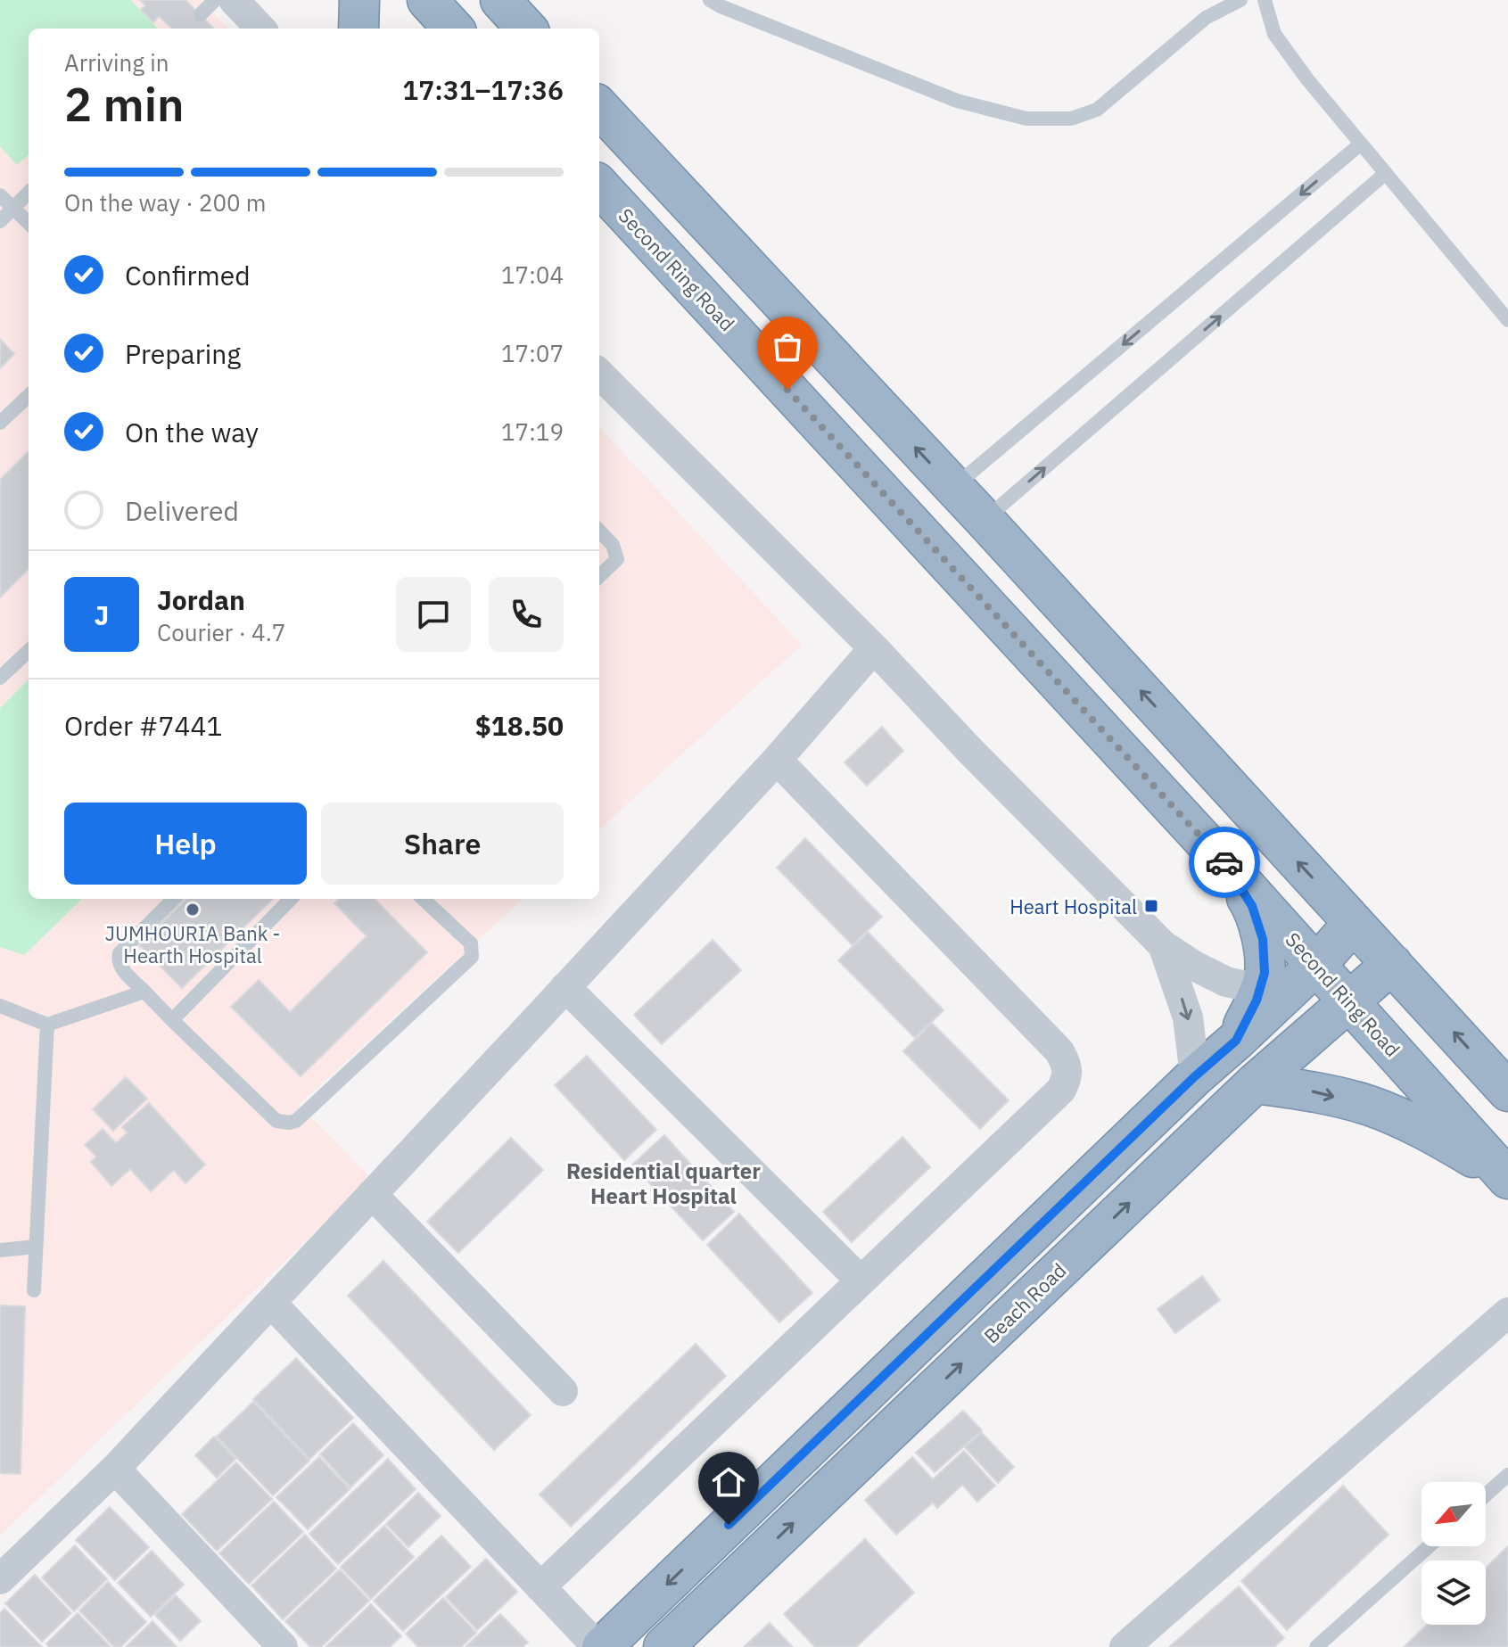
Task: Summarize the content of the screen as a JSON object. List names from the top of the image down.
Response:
{
  "streets": {
    "highway": ["Second Ring Road", "Beach Road"]
  },
  "crossings": [
    ["Second Ring Road", "Beach Road"]
  ],
  "districts": ["Residential quarter Heart Hospital"],
  "places": {
    "transit": ["Heart Hospital"],
    "other": ["JUMHOURIA Bank - Hearth Hospital"]
  },
  "north": "bottom left",
  "page": {
    "heading": ["2 min", "Arriving in", "17:31–17:36"],
    "panel": [
      "Jordan",
      "Courier · 4.7",
      "Order #7441",
      "$18.50"
    ],
    "bar": "On the way · 200 m",
    "list": [
      ["Confirmed", "17:04"],
      ["Preparing", "17:07"],
      ["On the way", "17:19"],
      "Delivered"
    ],
    "round": "J",
    "buttons": ["Help", "Share"]
  }
}
